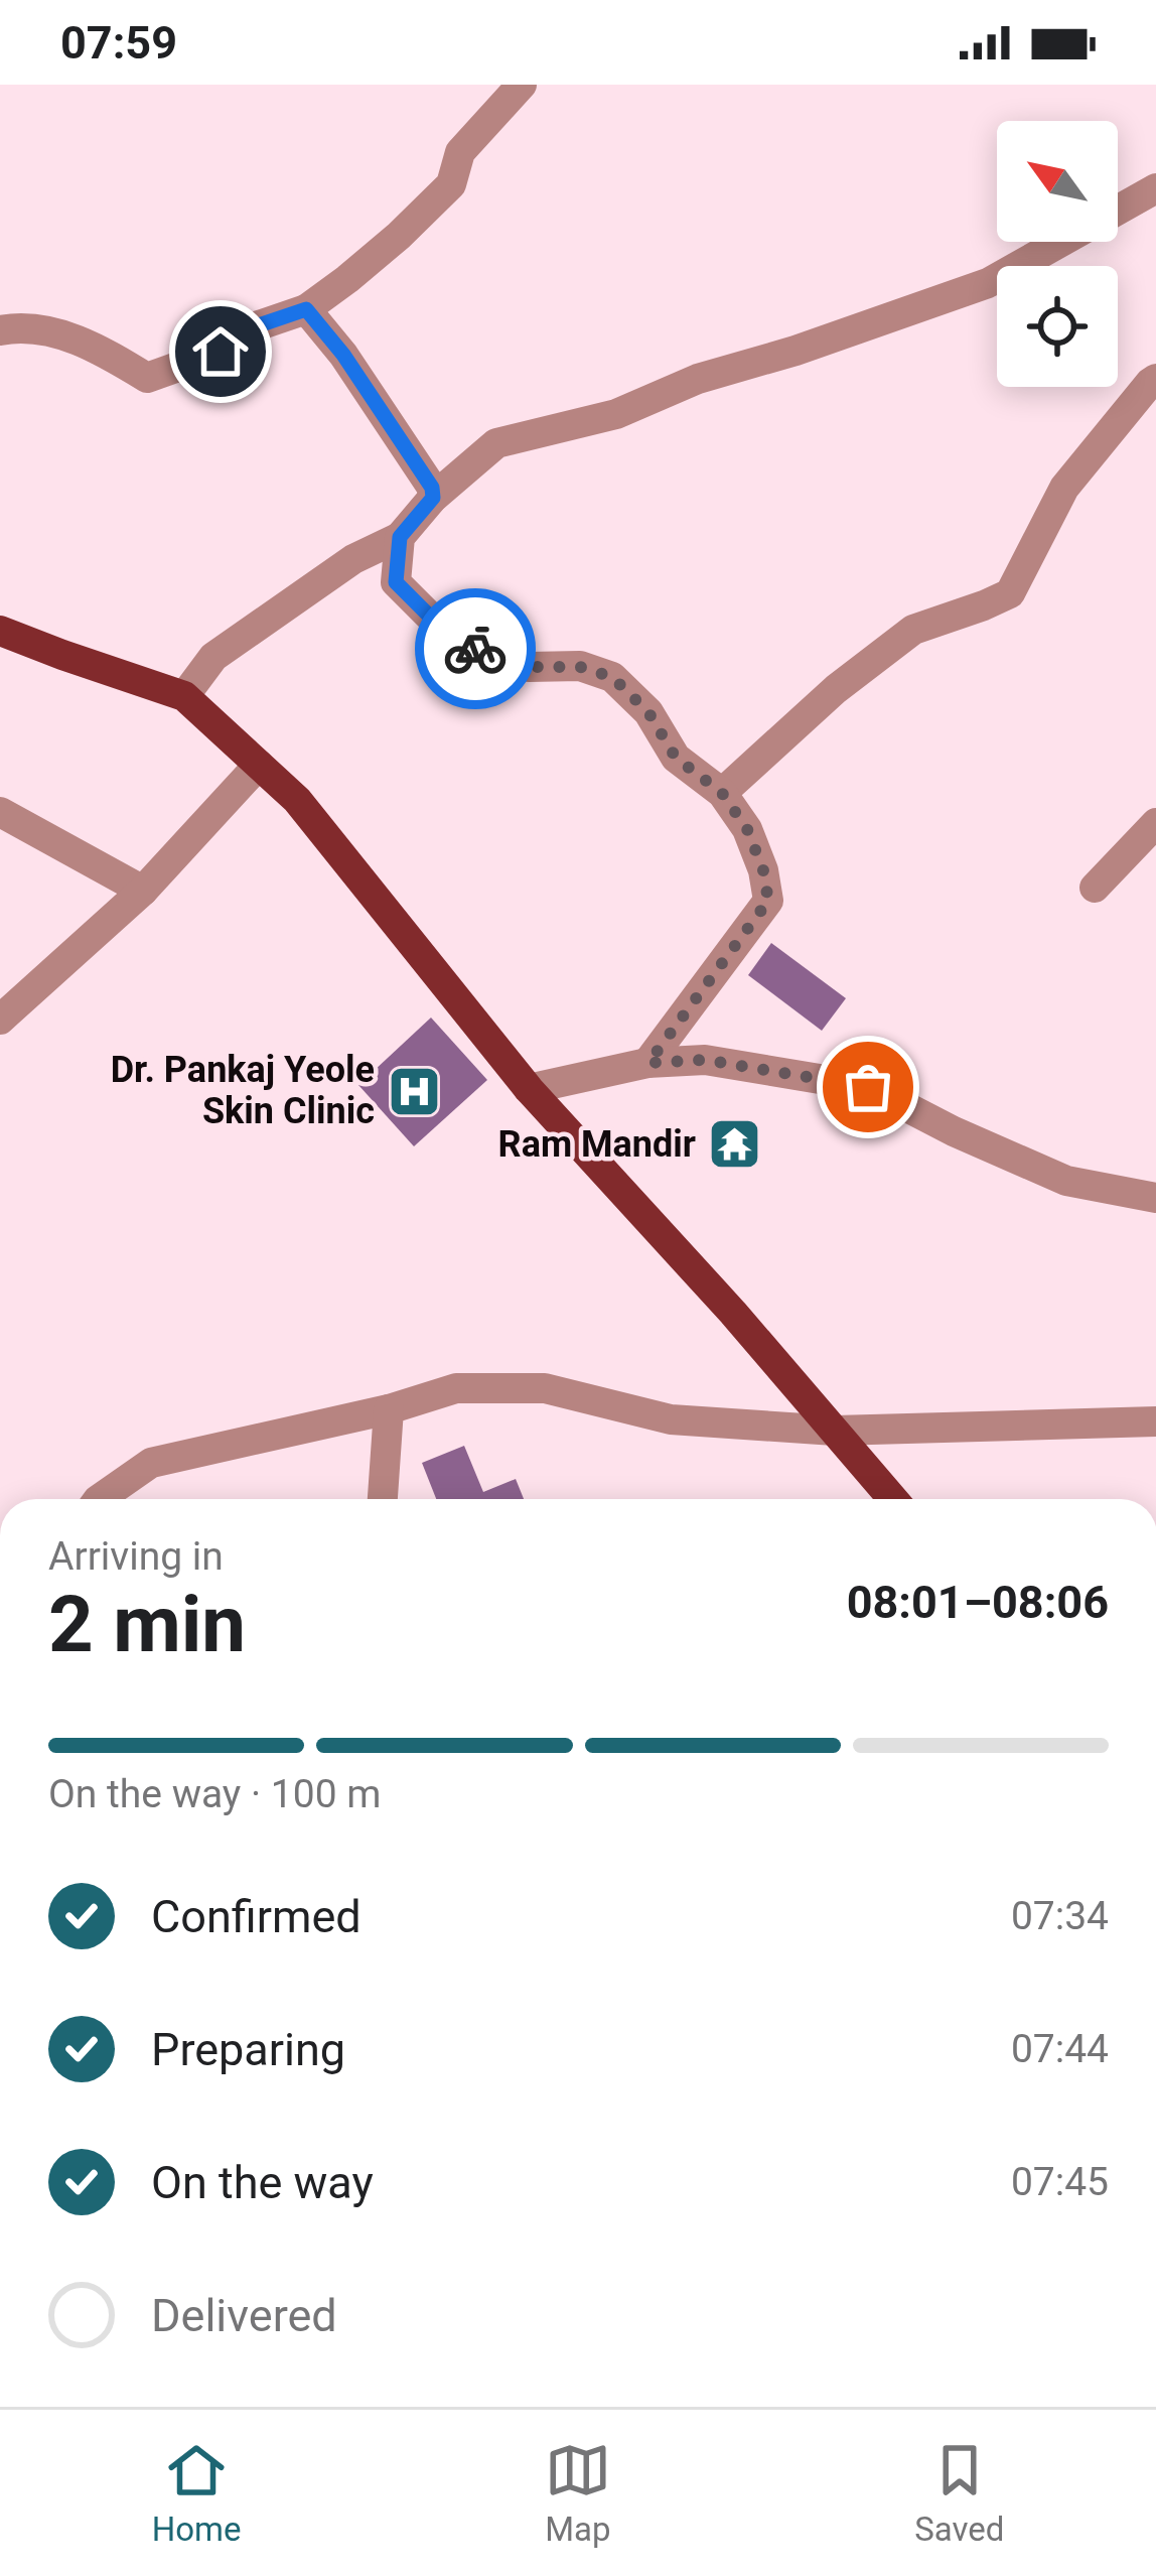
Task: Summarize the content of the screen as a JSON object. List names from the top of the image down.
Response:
{
  "places": {
    "hospital": ["Dr. Pankaj Yeole Skin Clinic"],
    "temple": ["Ram Mandir"]
  },
  "north": "top left",
  "page": {
    "status": "07:59",
    "heading": ["2 min", "Arriving in", "08:01–08:06"],
    "bar": "On the way · 100 m",
    "list": [
      ["Confirmed", "07:34"],
      ["Preparing", "07:44"],
      ["On the way", "07:45"],
      "Delivered"
    ],
    "tabs": ["Home", "Map", "Saved"]
  }
}
